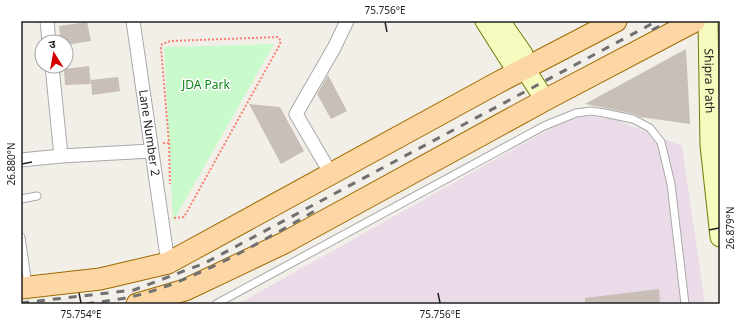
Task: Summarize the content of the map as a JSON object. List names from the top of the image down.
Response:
{
  "streets": {
    "street": ["Shipra Path", "Lane Number 2"]
  },
  "parks": ["JDA Park"],
  "north": "top",
  "coordinates": [
    "75.756°E",
    "26.880°N",
    "26.879°N",
    "75.754°E"
  ]
}
